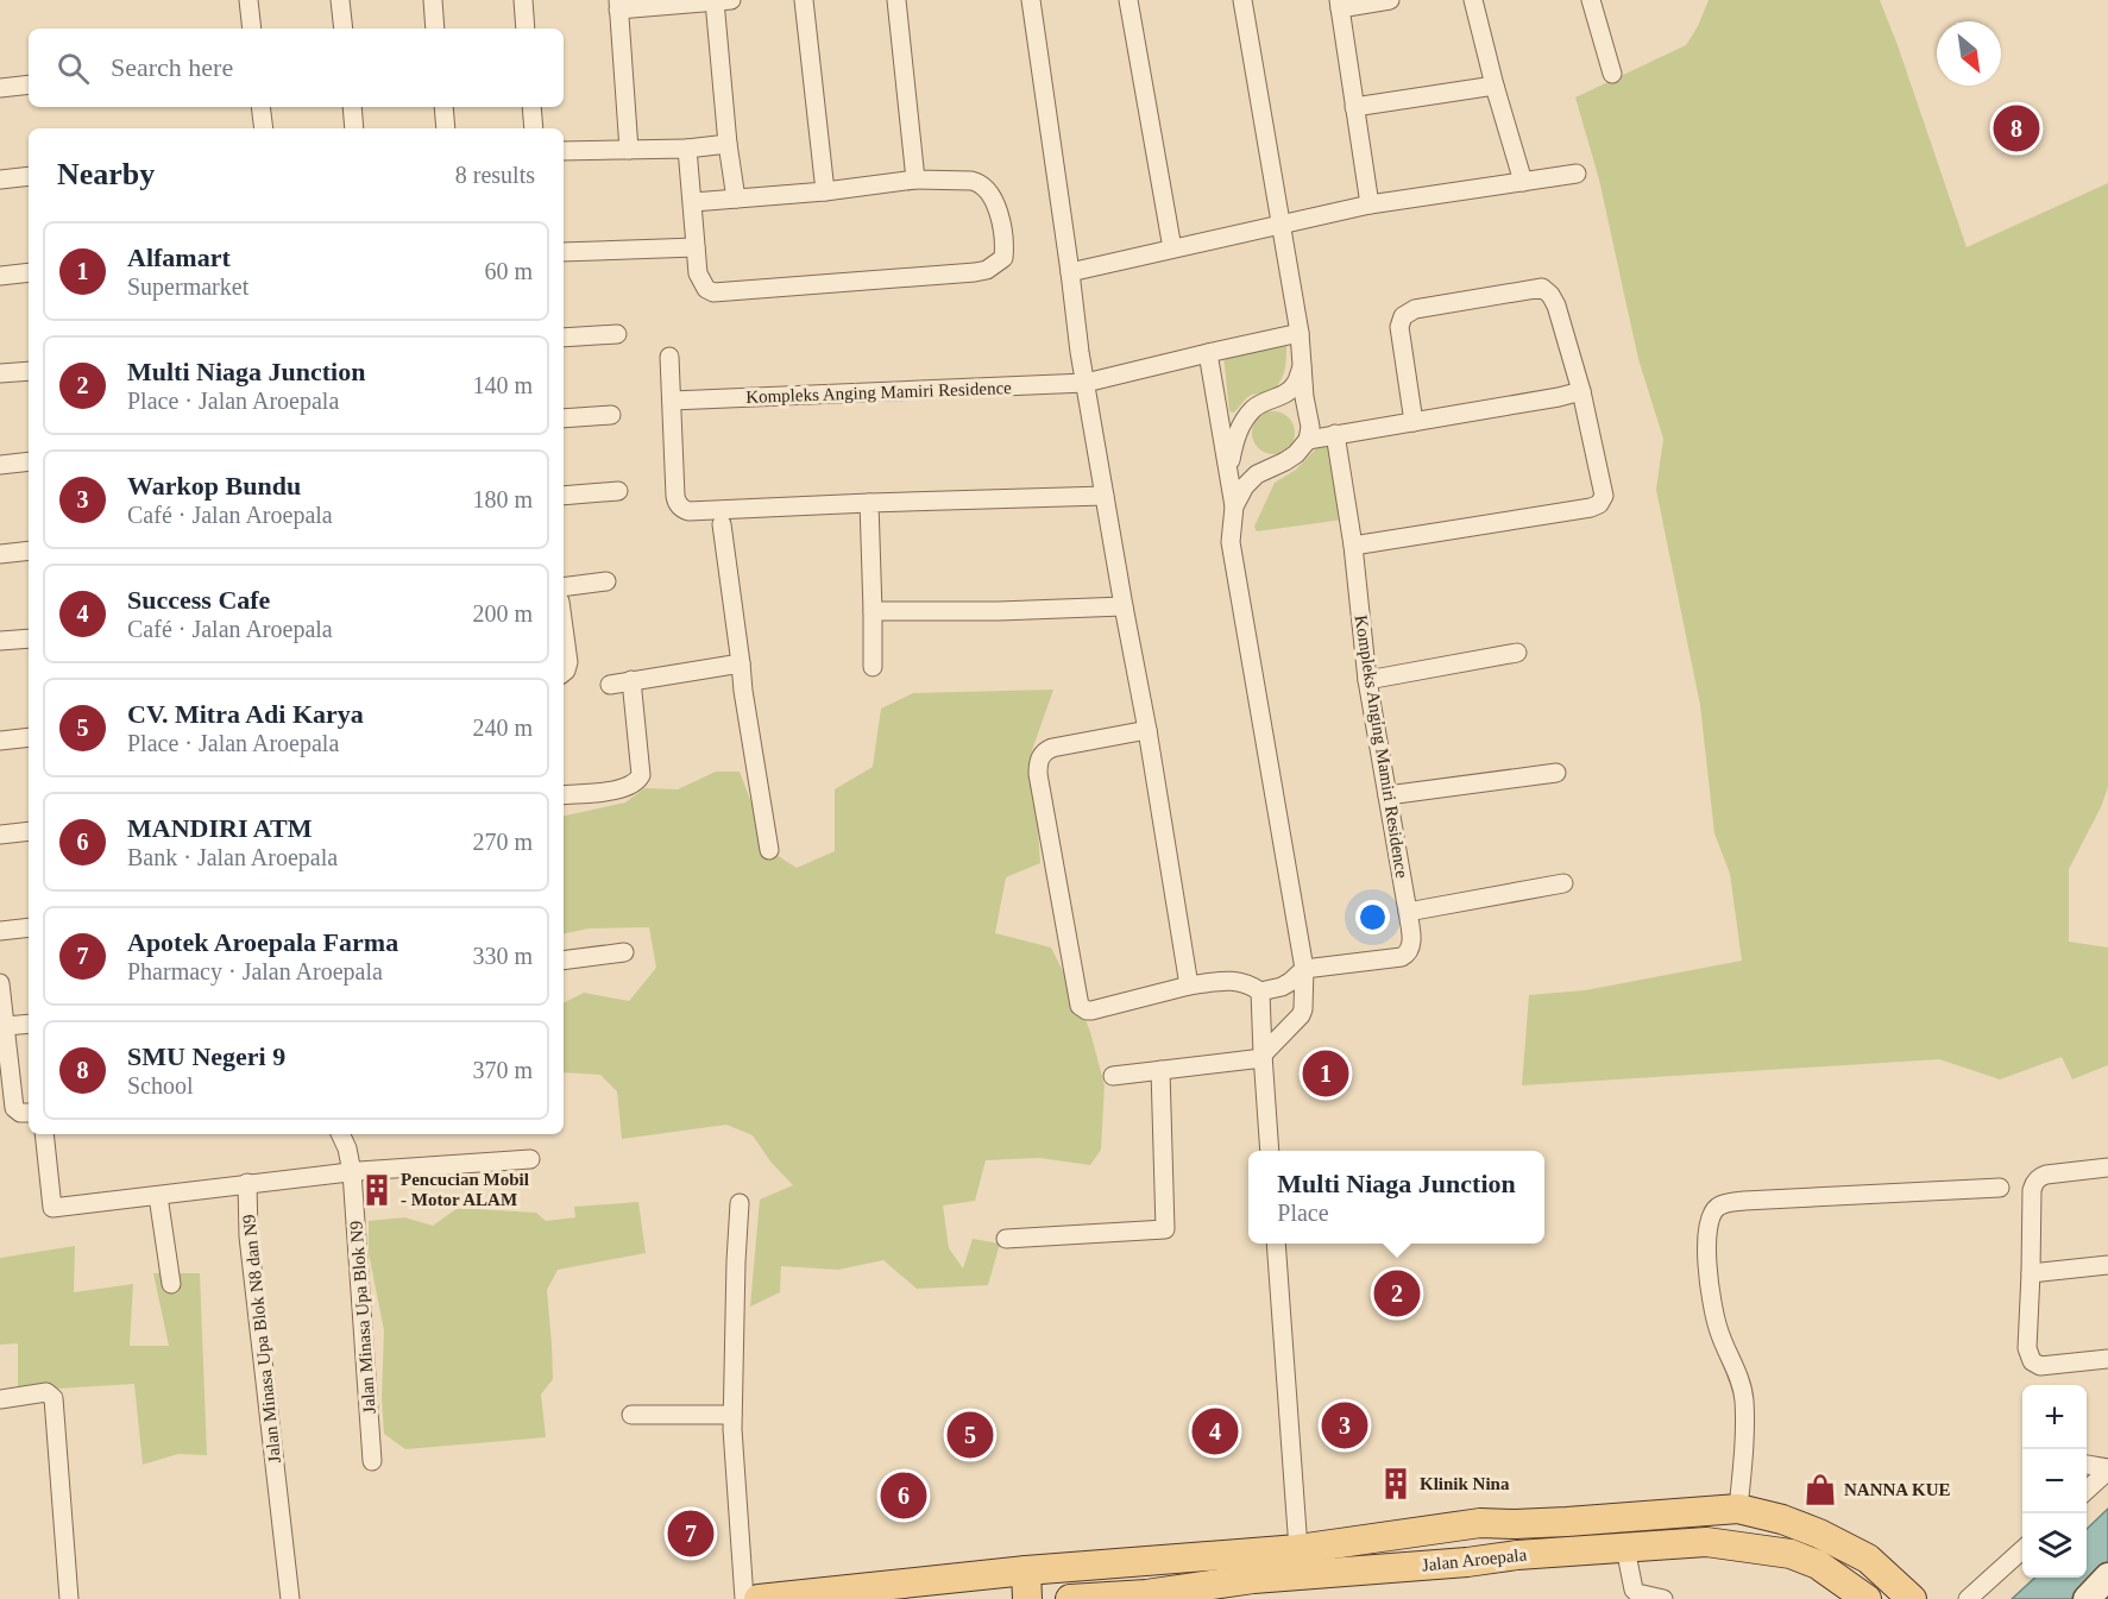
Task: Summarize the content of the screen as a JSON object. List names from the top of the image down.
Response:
{
  "streets": {
    "main road": ["Jalan Aroepala"],
    "street": ["Kompleks Anging Mamiri Residence", "Jalan Minasa Upa Blok N9", "Jalan Minasa Upa Blok N8 dan N9"]
  },
  "places": {
    "building": ["Pencucian Mobil - Motor ALAM", "Klinik Nina"],
    "shop": ["NANNA KUE"]
  },
  "north": "bottom right",
  "page": {
    "search": "Search here",
    "pins": [
      "8",
      "1",
      "2",
      "3",
      "4",
      "5",
      "6",
      "7"
    ],
    "heading": ["Nearby", "8 results"],
    "list": [
      {
        "mark": "1",
        "name": "Alfamart",
        "note": "Supermarket",
        "value": "60 m"
      },
      {
        "mark": "2",
        "name": "Multi Niaga Junction",
        "note": "Place · Jalan Aroepala",
        "value": "140 m"
      },
      {
        "mark": "3",
        "name": "Warkop Bundu",
        "note": "Café · Jalan Aroepala",
        "value": "180 m"
      },
      {
        "mark": "4",
        "name": "Success Cafe",
        "note": "Café · Jalan Aroepala",
        "value": "200 m"
      },
      {
        "mark": "5",
        "name": "CV. Mitra Adi Karya",
        "note": "Place · Jalan Aroepala",
        "value": "240 m"
      },
      {
        "mark": "6",
        "name": "MANDIRI ATM",
        "note": "Bank · Jalan Aroepala",
        "value": "270 m"
      },
      {
        "mark": "7",
        "name": "Apotek Aroepala Farma",
        "note": "Pharmacy · Jalan Aroepala",
        "value": "330 m"
      },
      {
        "mark": "8",
        "name": "SMU Negeri 9",
        "note": "School",
        "value": "370 m"
      }
    ],
    "popup": ["Multi Niaga Junction", "Place"],
    "map_buttons": ["+", "−"]
  }
}
